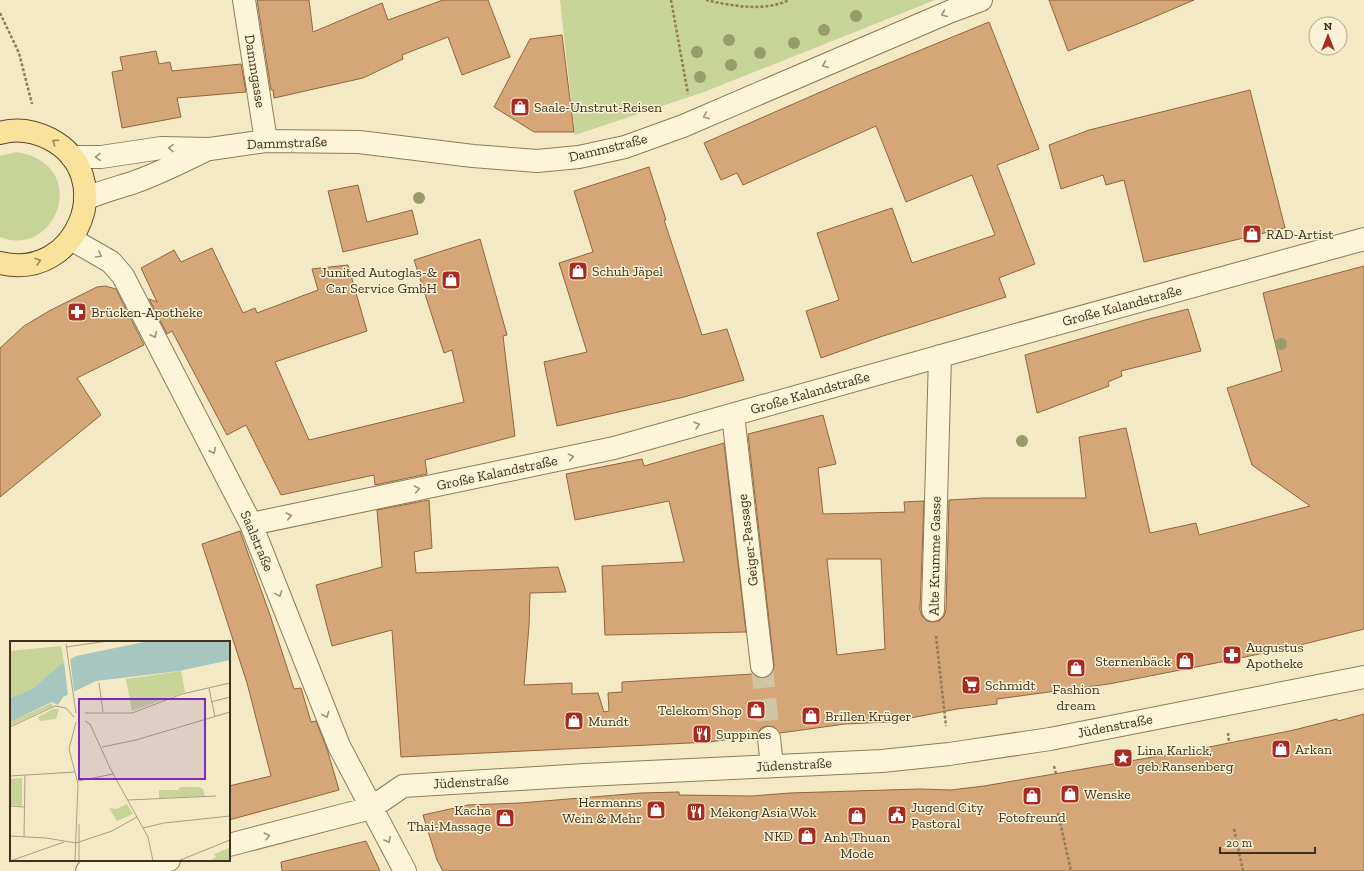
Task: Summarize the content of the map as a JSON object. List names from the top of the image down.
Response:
{
  "streets": {
    "street": [
      "Dammgasse",
      "Dammstraße",
      "Große Kalandstraße",
      "Geiger-Passage",
      "Saalstraße",
      "Alte Krumme Gasse",
      "Jüdenstraße"
    ]
  },
  "crossings": [
    ["Dammgasse", "Dammstraße"],
    ["Große Kalandstraße", "Geiger-Passage"],
    ["Große Kalandstraße", "Saalstraße"],
    ["Große Kalandstraße", "Alte Krumme Gasse"],
    ["Saalstraße", "Jüdenstraße"],
    ["Alte Krumme Gasse", "Jüdenstraße"]
  ],
  "one_way": ["Dammstraße", "Große Kalandstraße", "Saalstraße"],
  "places": {
    "shop": [
      "Saale-Unstrut-Reisen",
      "RAD-Artist",
      "Schuh Jäpel",
      "Junited Autoglas-& Car Service GmbH",
      "Sternenbäck",
      "Fashion dream",
      "Telekom Shop",
      "Brillen Krüger",
      "Mundt",
      "Arkan",
      "Wenske",
      "Fotofreund",
      "Hermanns Wein & Mehr",
      "Anh Thuan Mode",
      "Kacha Thai-Massage",
      "NKD"
    ],
    "pharmacy": ["Brücken-Apotheke", "Augustus Apotheke"],
    "supermarket": ["Schmidt"],
    "restaurant": ["Suppines", "Mekong Asia Wok"],
    "place": ["Lina Karlick, geb.Ransenberg"],
    "public building": ["Jugend City Pastoral"]
  },
  "scale_bar": "20 m",
  "north": "top"
}
